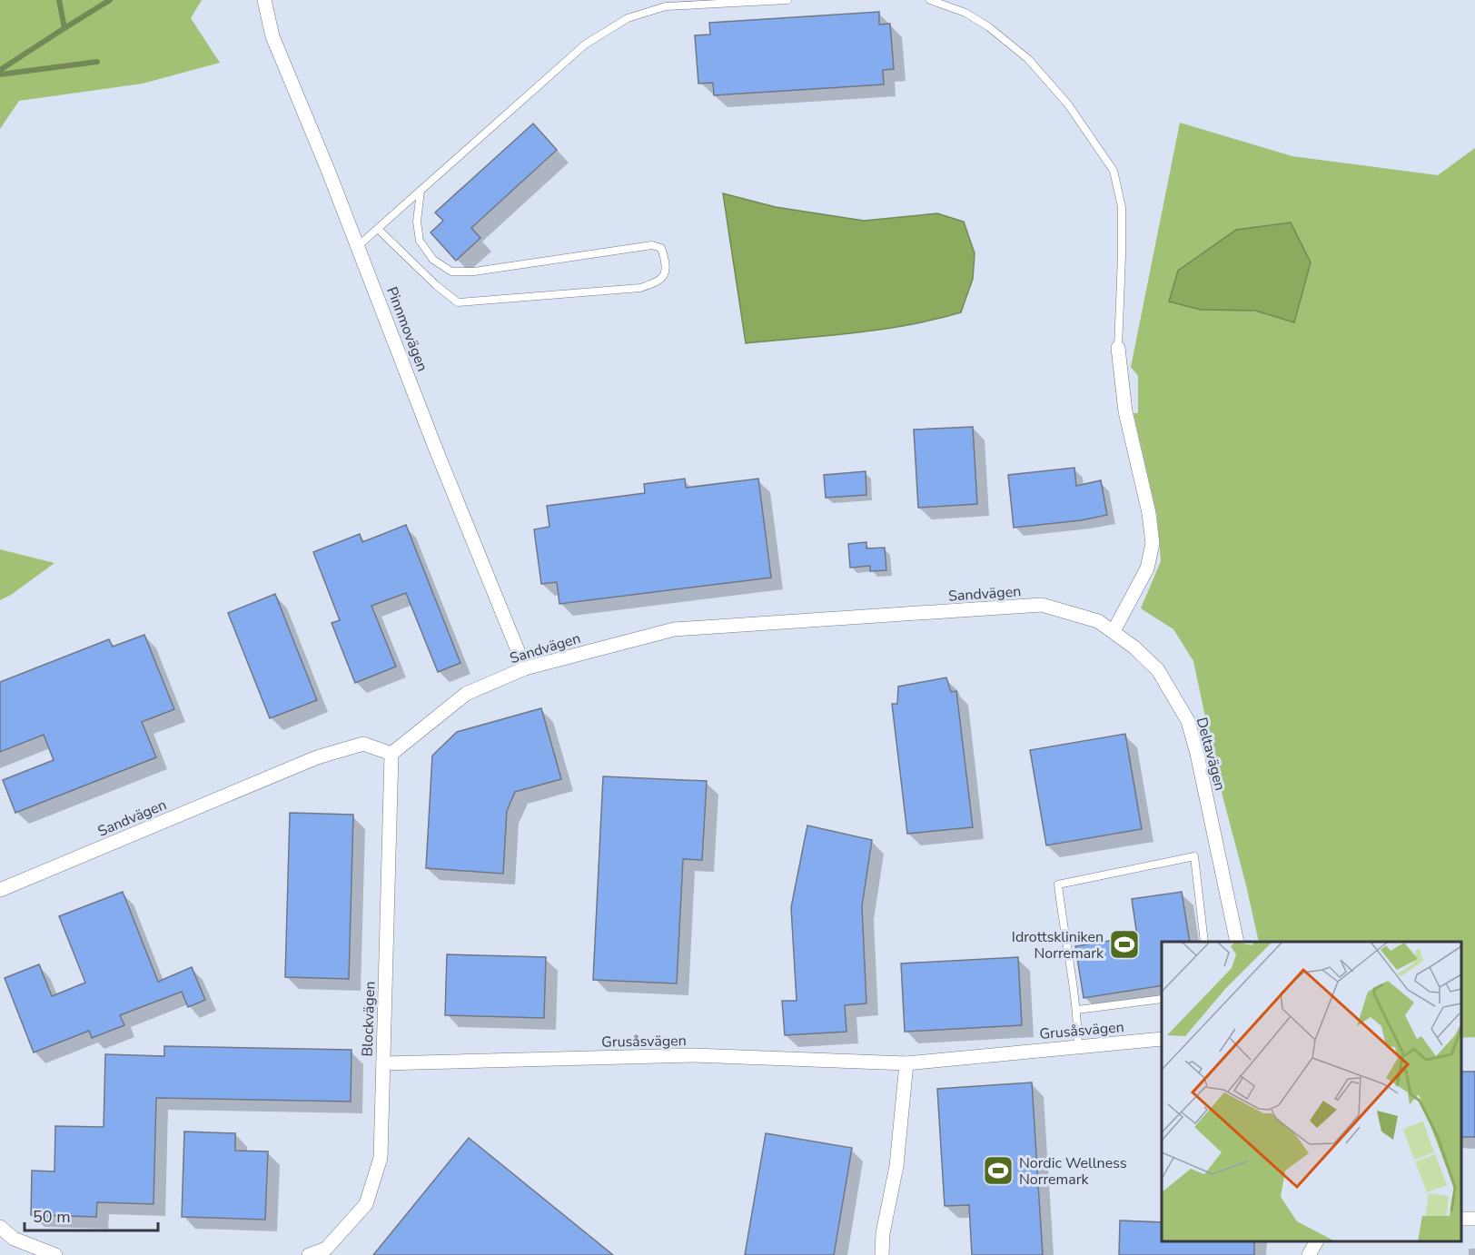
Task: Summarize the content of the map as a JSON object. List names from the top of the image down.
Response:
{
  "streets": {
    "street": [
      "Pinnmovägen",
      "Sandvägen",
      "Deltavägen",
      "Blockvägen",
      "Grusåsvägen"
    ]
  },
  "crossings": [
    ["Pinnmovägen", "Sandvägen"],
    ["Sandvägen", "Deltavägen"],
    ["Sandvägen", "Blockvägen"],
    ["Blockvägen", "Grusåsvägen"]
  ],
  "places": {
    "sports": ["Idrottskliniken Norremark", "Nordic Wellness Norremark"]
  },
  "scale_bar": "50 m"
}
